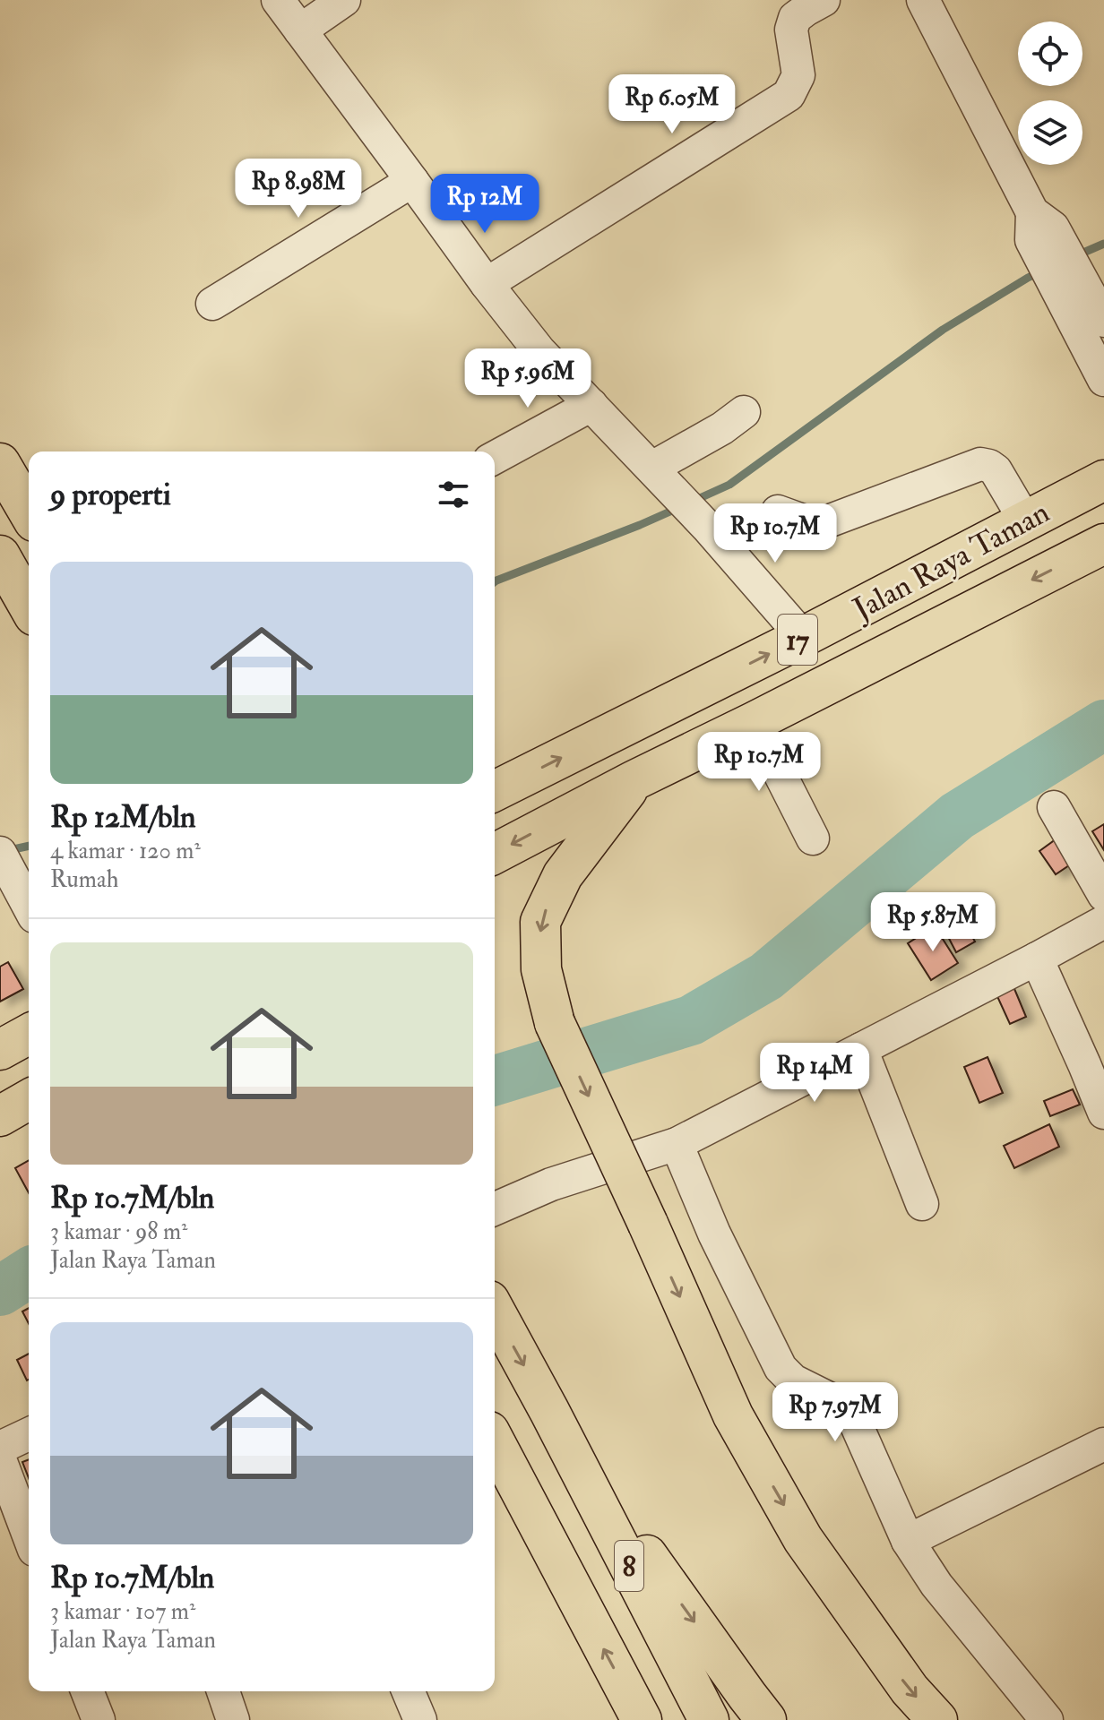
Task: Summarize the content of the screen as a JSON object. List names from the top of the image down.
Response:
{
  "streets": {
    "highway": ["Jalan Raya Taman", "17", "8"]
  },
  "page": {
    "price": [
      "Rp 6.05M",
      "Rp 8.98M",
      "Rp 12M",
      "Rp 5.96M",
      "Rp 10.7M",
      "Rp 10.7M",
      "Rp 5.87M",
      "Rp 14M",
      "Rp 7.97M"
    ],
    "heading": "9 properti",
    "list": [
      {
        "name": "Rp 12M/bln",
        "note": "4 kamar · 120 m² · Rumah"
      },
      {
        "name": "Rp 10.7M/bln",
        "note": "3 kamar · 98 m² · Jalan Raya Taman"
      },
      {
        "name": "Rp 10.7M/bln",
        "note": "3 kamar · 107 m² · Jalan Raya Taman"
      }
    ]
  }
}
